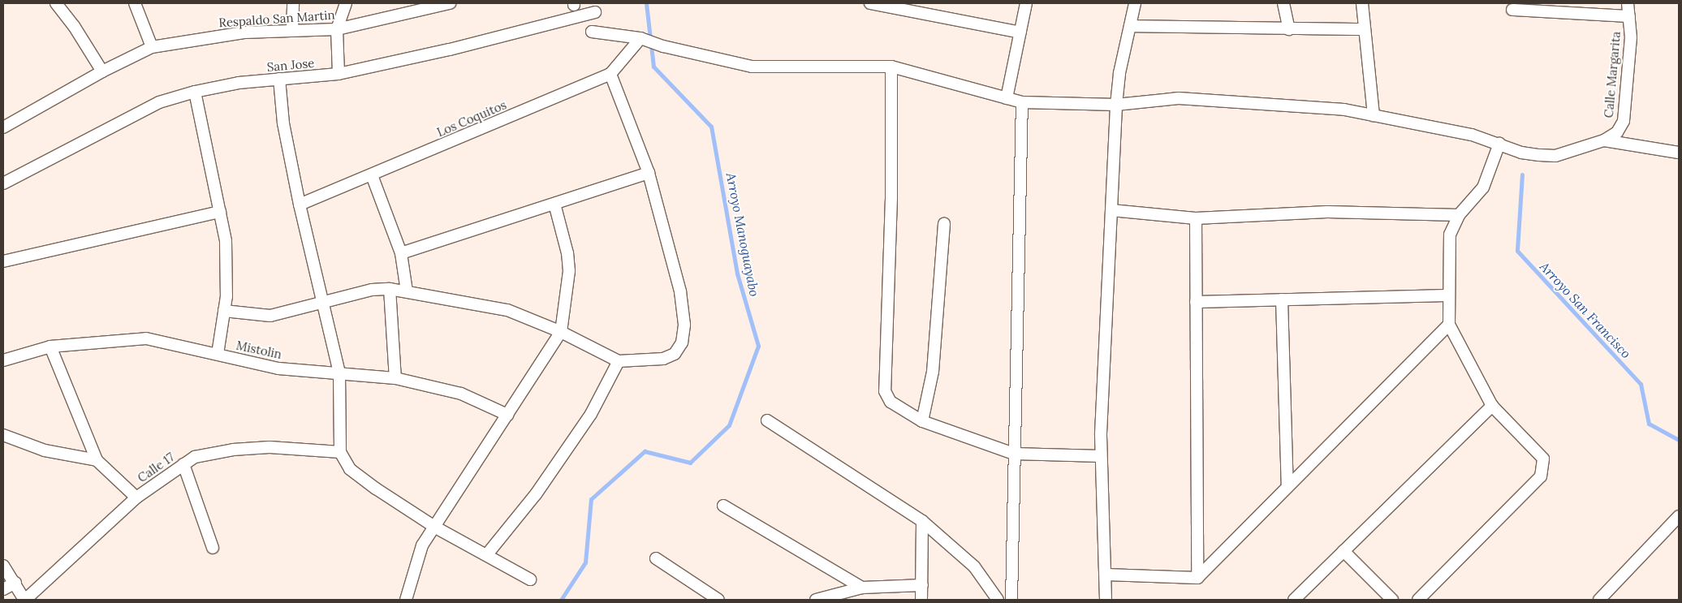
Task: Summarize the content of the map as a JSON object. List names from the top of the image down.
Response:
{
  "streets": {
    "street": [
      "Respaldo San Martin",
      "San Jose",
      "Calle Margarita",
      "Los Coquitos",
      "Mistolin",
      "Calle 17"
    ]
  },
  "water": ["Arroyo Manoguayabo", "Arroyo San Francisco"]
}
